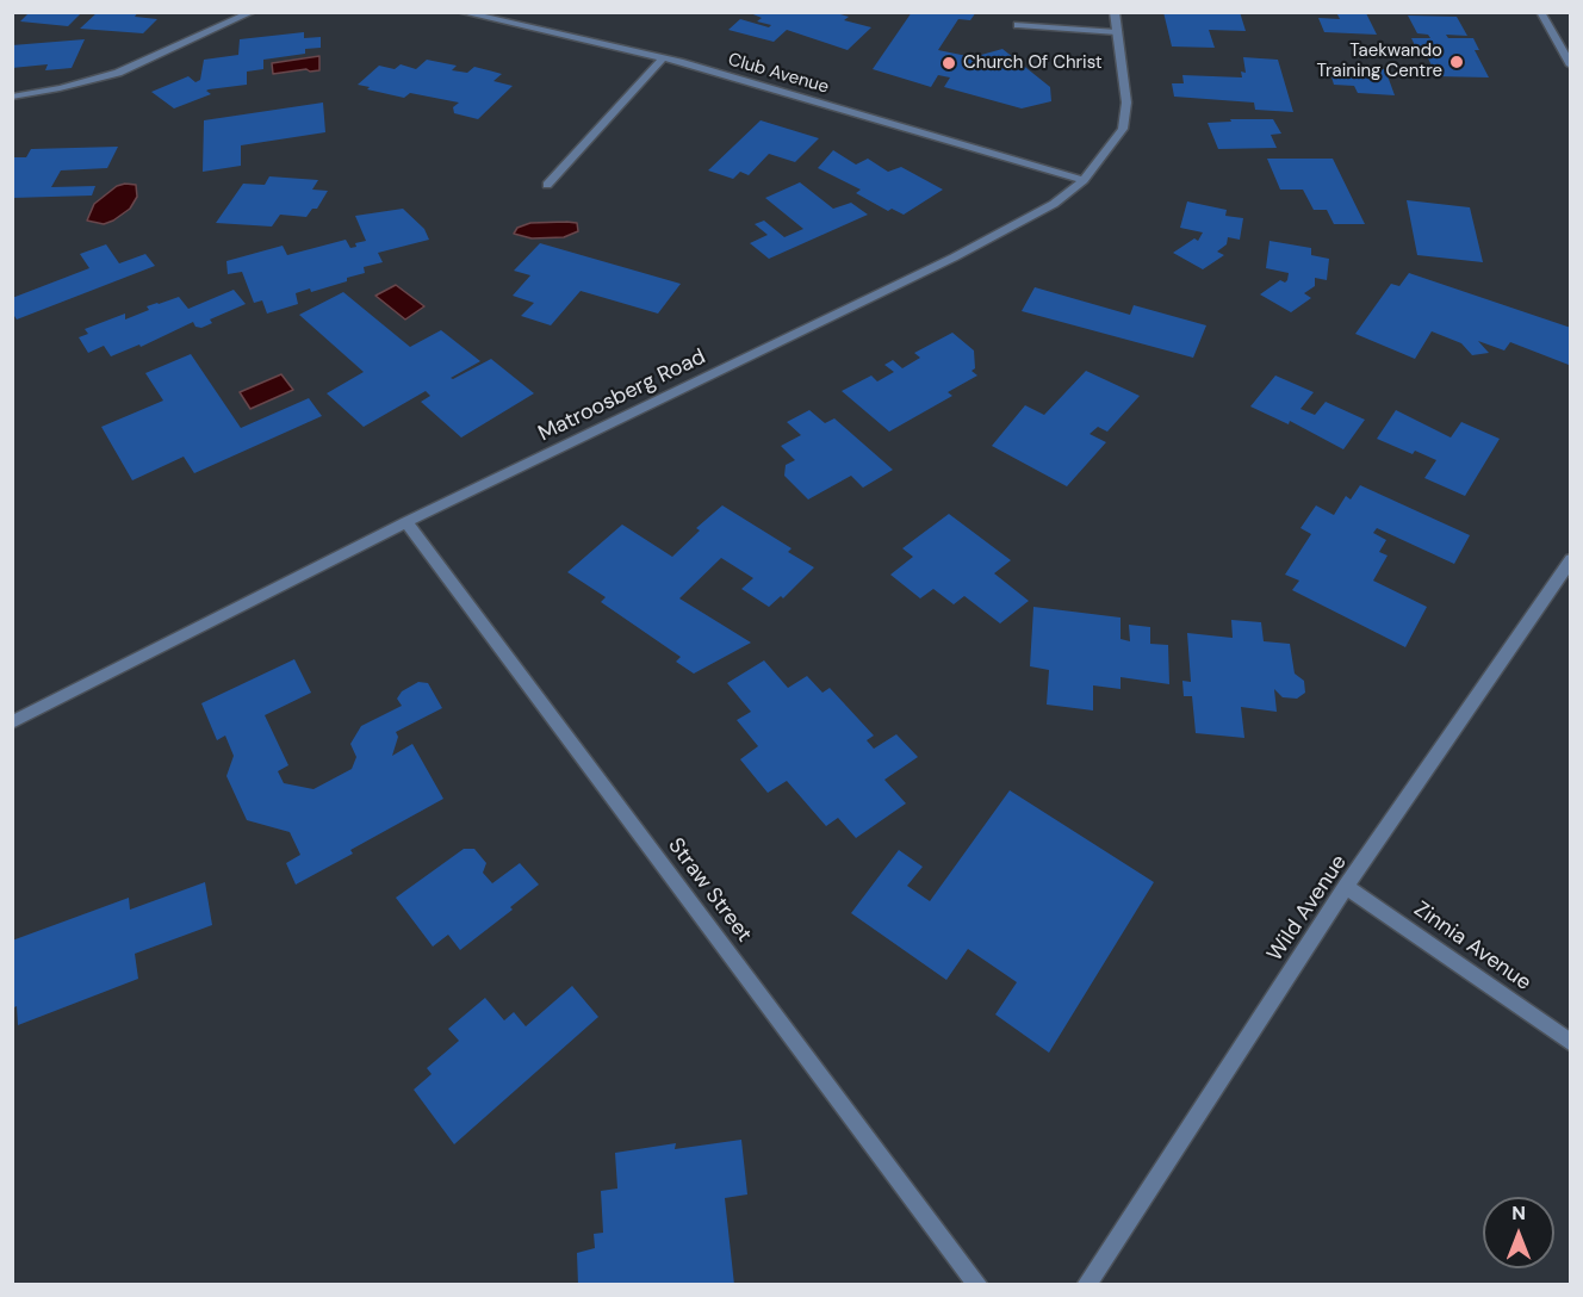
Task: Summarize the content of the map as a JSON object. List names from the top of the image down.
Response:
{
  "streets": {
    "street": [
      "Club Avenue",
      "Matroosberg Road",
      "Straw Street",
      "Wild Avenue",
      "Zinnia Avenue"
    ]
  },
  "crossings": [
    ["Club Avenue", "Matroosberg Road"],
    ["Matroosberg Road", "Straw Street"],
    ["Wild Avenue", "Zinnia Avenue"]
  ],
  "places": ["Taekwando Training Centre", "Church Of Christ"],
  "north": "top"
}
